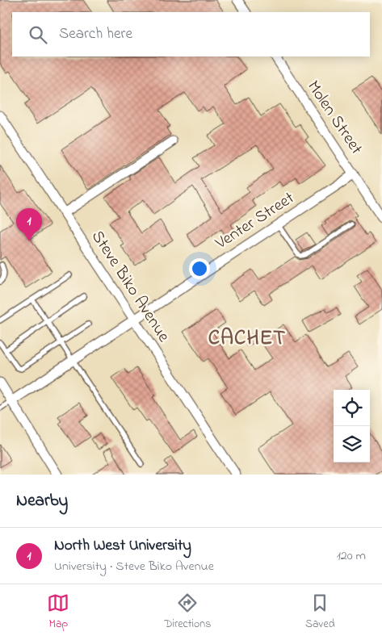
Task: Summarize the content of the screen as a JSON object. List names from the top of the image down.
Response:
{
  "streets": {
    "street": ["Molen Street", "Venter Street", "Steve Biko Avenue"]
  },
  "crossings": [
    ["Molen Street", "Venter Street"],
    ["Venter Street", "Steve Biko Avenue"]
  ],
  "districts": ["CACHET"],
  "page": {
    "search": "Search here",
    "pins": "1",
    "heading": "Nearby",
    "list": [
      {
        "mark": "1",
        "name": "North West University",
        "note": "University · Steve Biko Avenue",
        "value": "120 m"
      }
    ],
    "nav": ["Map", "Directions", "Saved"]
  }
}
